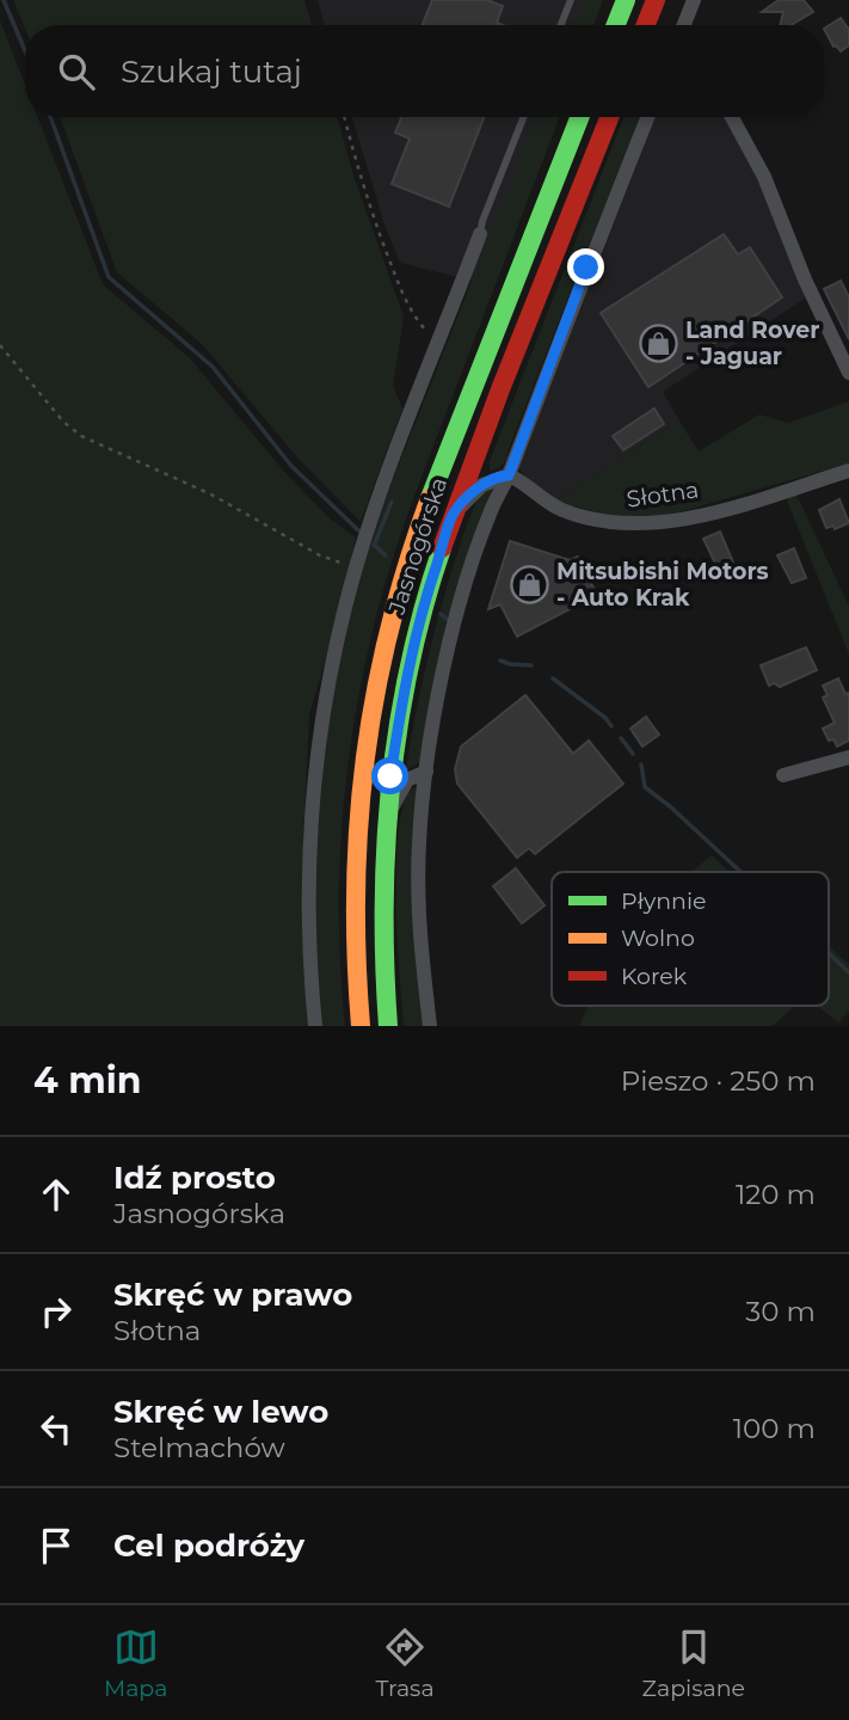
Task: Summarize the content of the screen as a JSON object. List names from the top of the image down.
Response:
{
  "streets": {
    "main road": ["Jasnogórska"],
    "street": ["Słotna"]
  },
  "places": {
    "shop": ["Land Rover - Jaguar", "Mitsubishi Motors - Auto Krak"]
  },
  "legend": ["Płynnie", "Wolno", "Korek"],
  "page": {
    "search": "Szukaj tutaj",
    "heading": ["4 min", "Pieszo · 250 m"],
    "list": [
      ["Idź prosto", "Jasnogórska", "120 m"],
      ["Skręć w prawo", "Słotna", "30 m"],
      ["Skręć w lewo", "Stelmachów", "100 m"],
      "Cel podróży"
    ],
    "nav": ["Mapa", "Trasa", "Zapisane"]
  }
}
